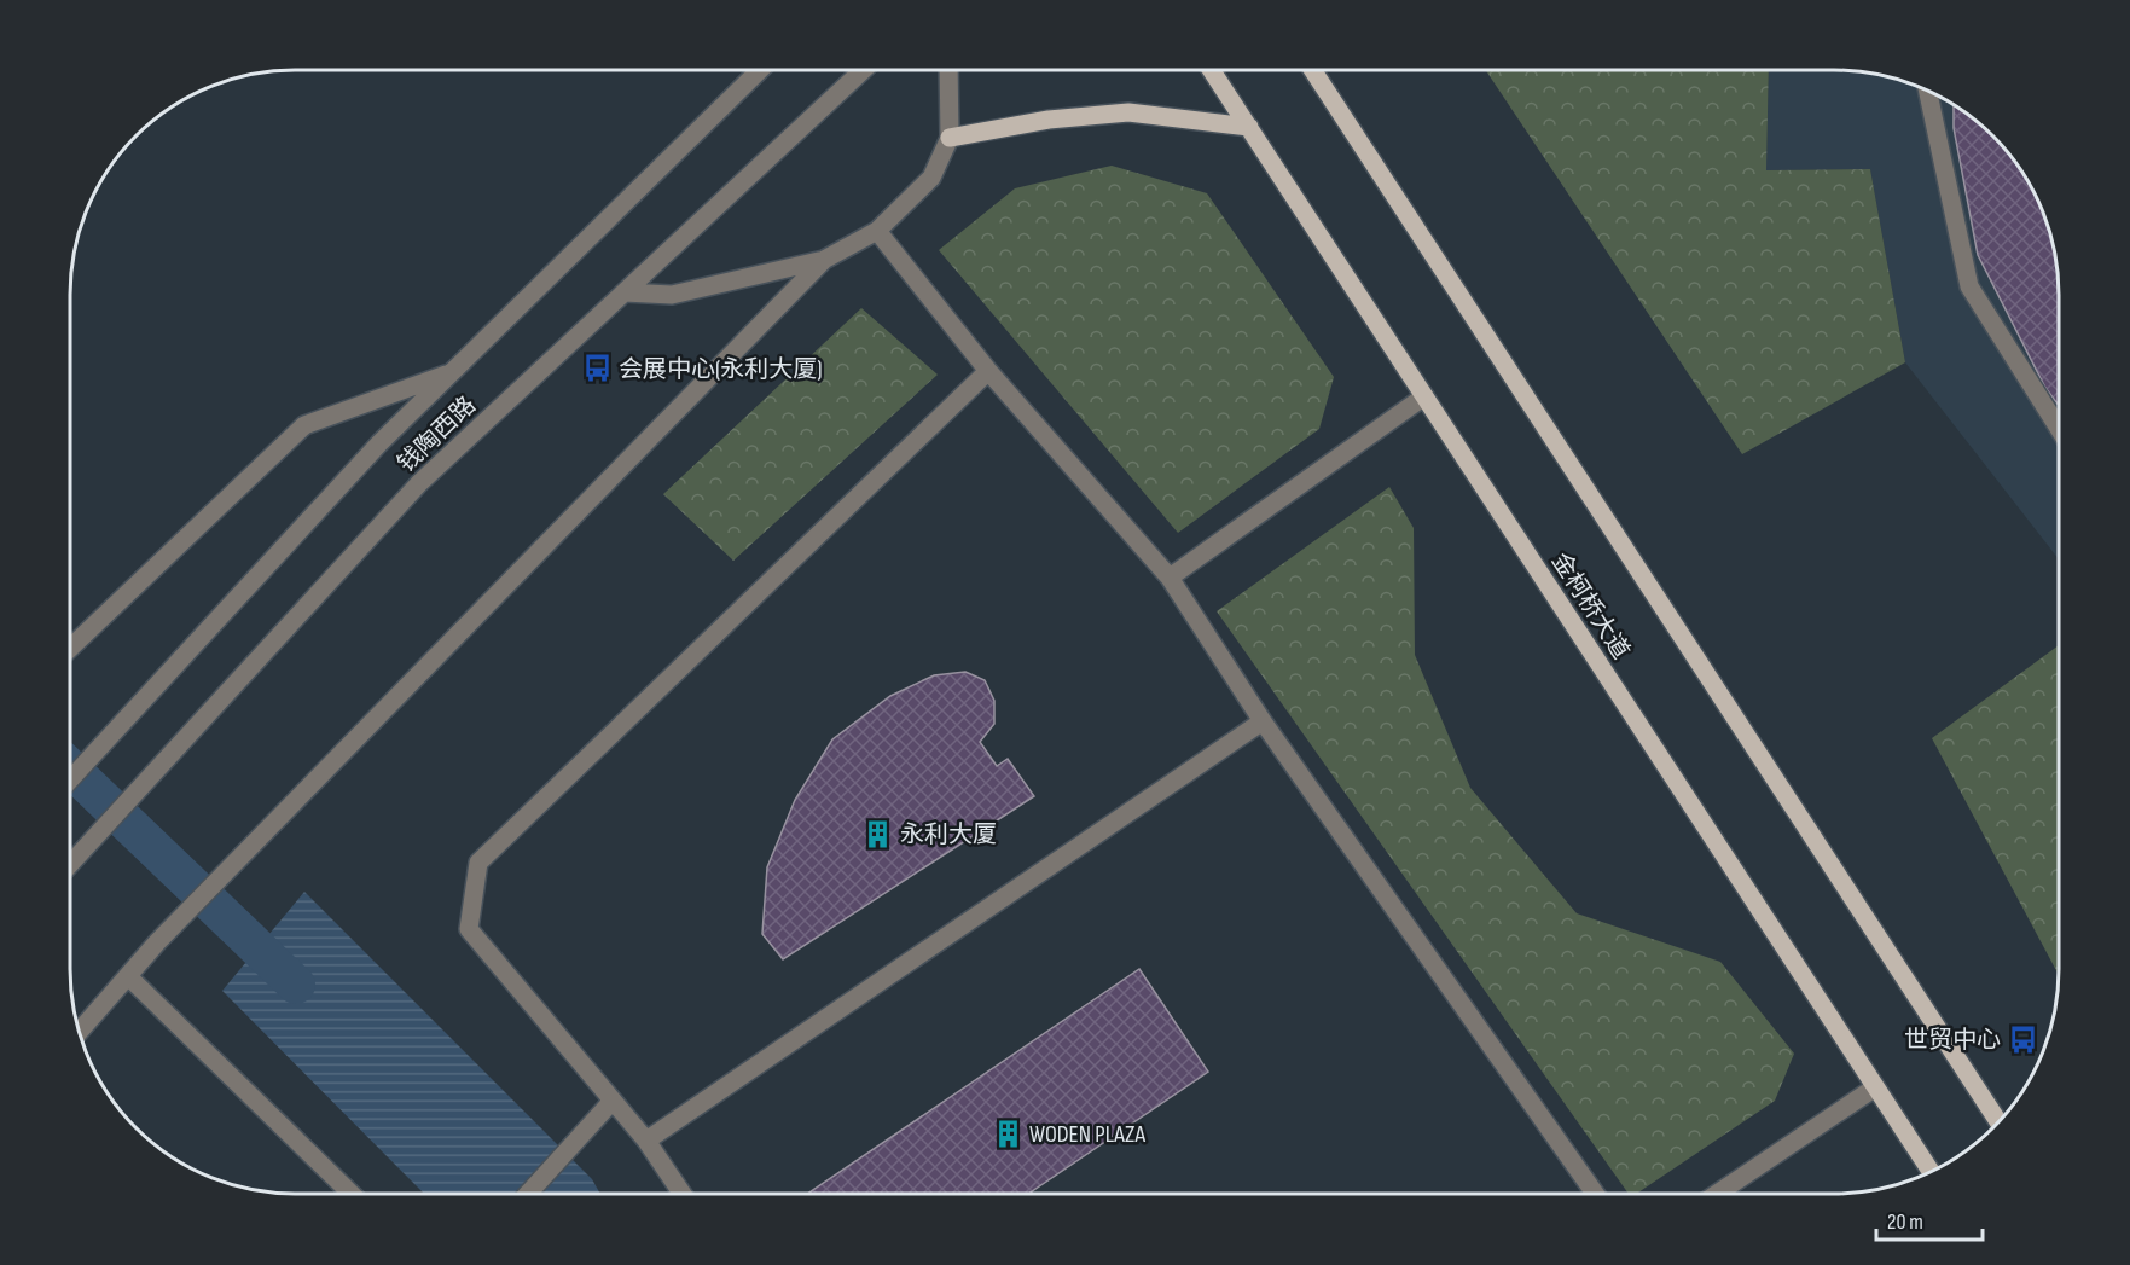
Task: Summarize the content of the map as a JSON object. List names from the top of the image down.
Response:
{
  "streets": {
    "main road": ["金柯桥大道"],
    "street": ["钱陶西路"]
  },
  "places": {
    "bus stop": ["会展中心(永利大厦)", "世贸中心"],
    "building": ["永利大厦", "WODEN PLAZA"]
  },
  "scale_bar": "20 m"
}
